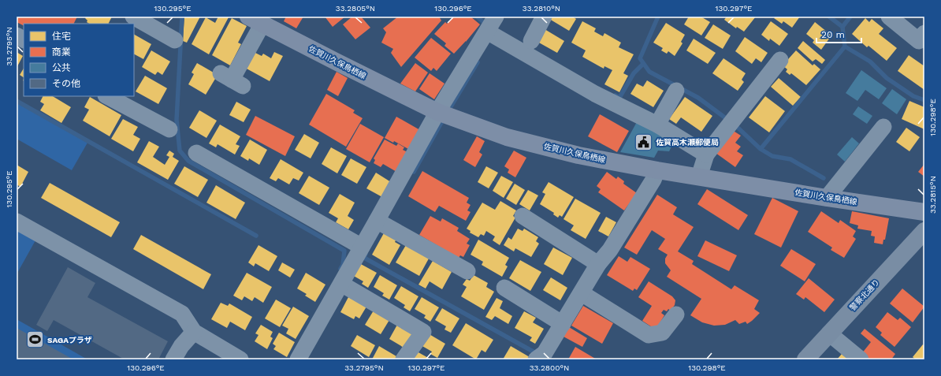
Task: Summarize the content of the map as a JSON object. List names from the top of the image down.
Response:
{
  "streets": {
    "main road": ["佐賀川久保鳥栖線"],
    "street": ["警察北通り"]
  },
  "places": {
    "public building": ["佐賀高木瀬郵便局"],
    "sports": ["SAGAプラザ"]
  },
  "legend": [
    "住宅",
    "商業",
    "公共",
    "その他"
  ],
  "scale_bar": "20 m",
  "coordinates": [
    "130.295°E",
    "33.2805°N",
    "130.296°E",
    "33.2810°N",
    "130.297°E",
    "33.2795°N",
    "130.298°E",
    "33.2815°N",
    "33.2800°N"
  ]
}
